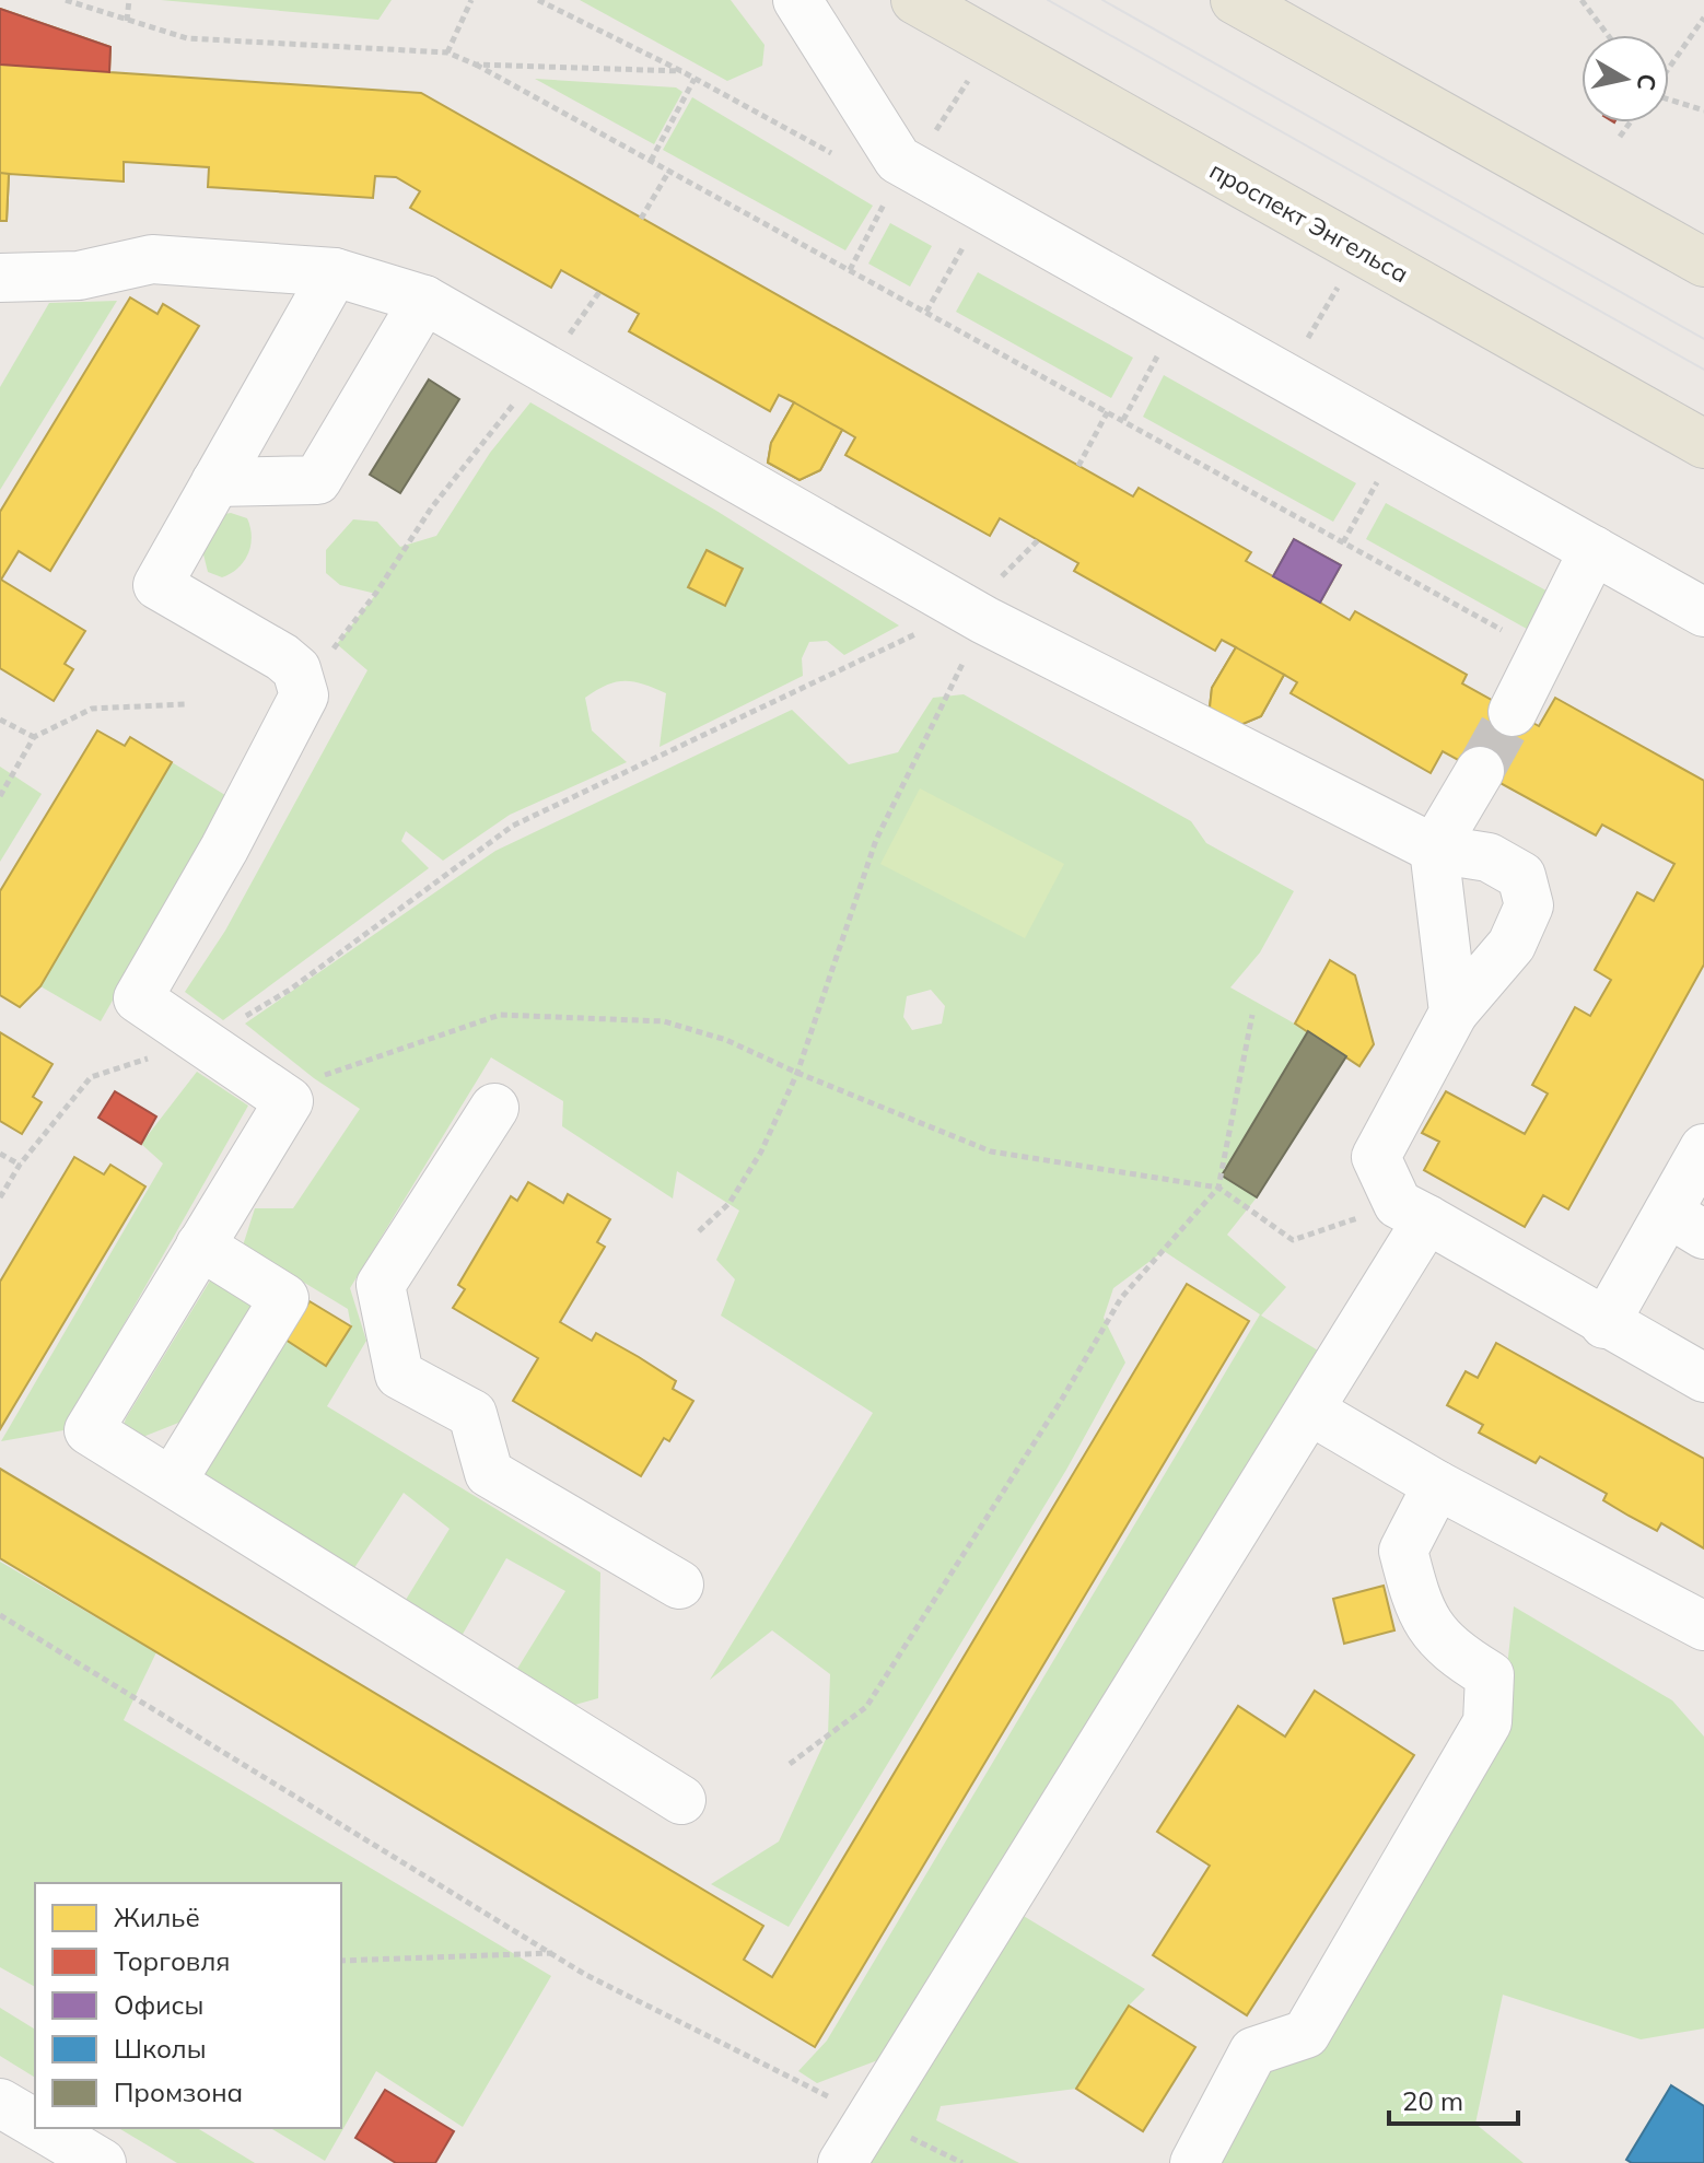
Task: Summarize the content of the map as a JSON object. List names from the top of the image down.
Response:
{
  "streets": {
    "main road": ["проспект Энгельса"]
  },
  "legend": [
    "Жильё",
    "Торговля",
    "Офисы",
    "Школы",
    "Промзона"
  ],
  "scale_bar": "20 m",
  "north": "right"
}
